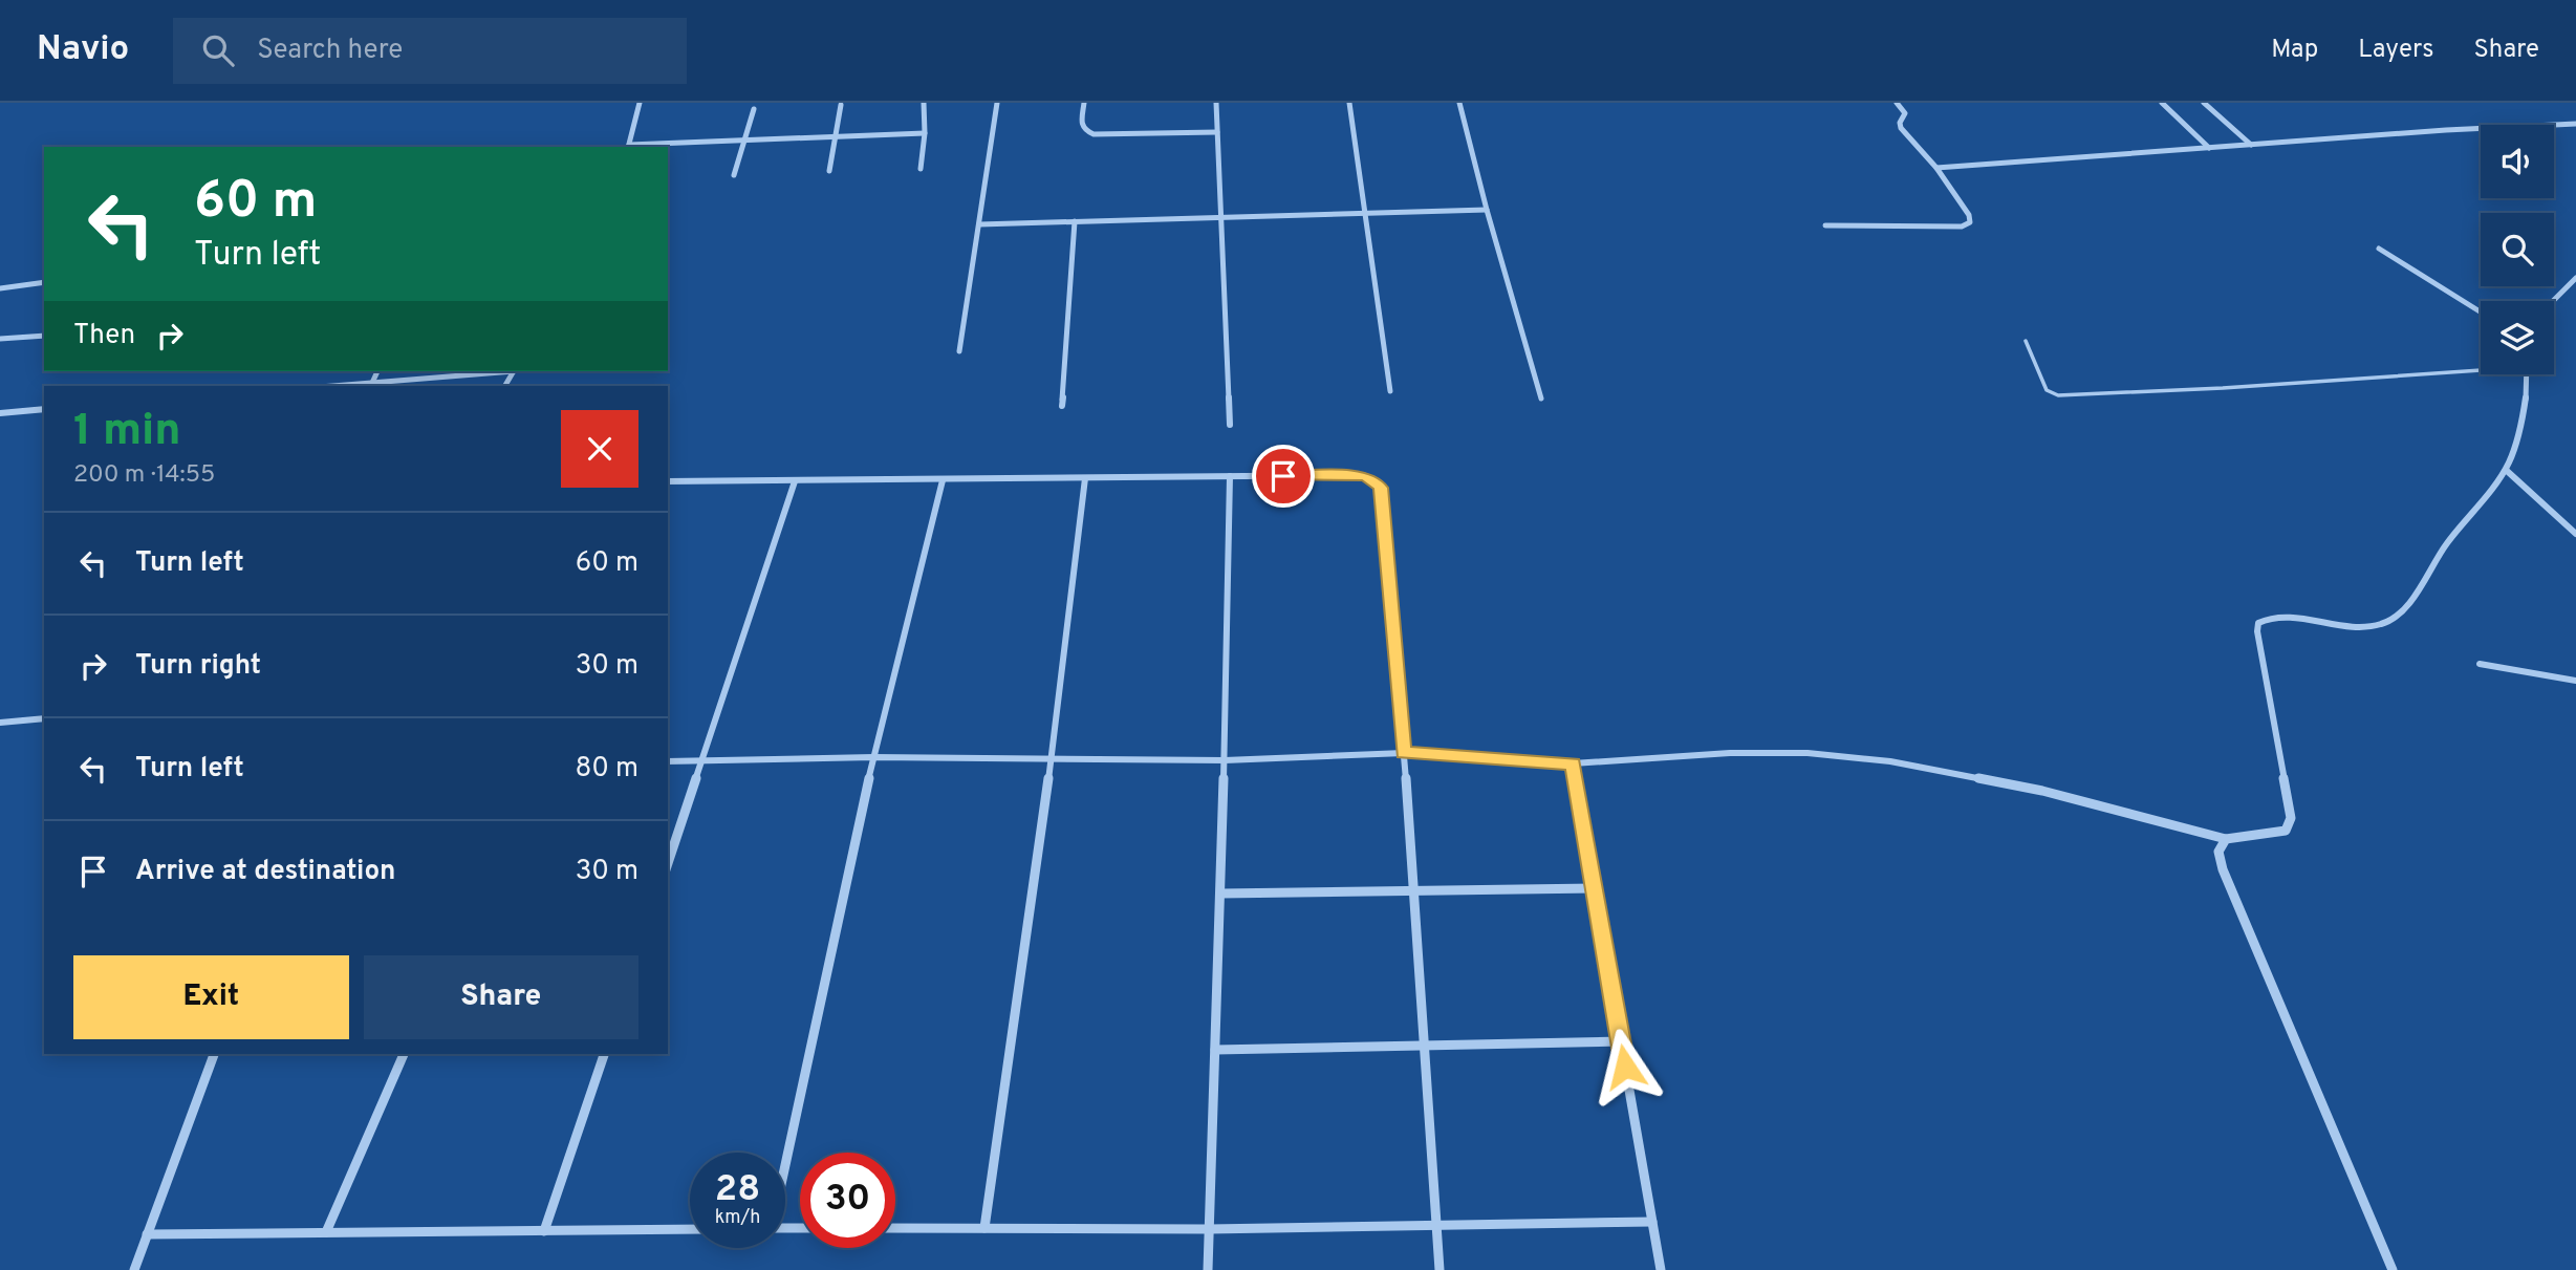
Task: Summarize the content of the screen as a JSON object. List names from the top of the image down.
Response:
{
  "page": {
    "header": "Navio",
    "search": "Search here",
    "nav": ["Map", "Layers", "Share"],
    "turn": ["60 m", "Turn left"],
    "then": "Then",
    "heading": ["1 min", "200 m · 14:55"],
    "list": [
      {
        "name": "Turn left",
        "value": "60 m"
      },
      {
        "name": "Turn right",
        "value": "30 m"
      },
      {
        "name": "Turn left",
        "value": "80 m"
      },
      {
        "name": "Arrive at destination",
        "value": "30 m"
      }
    ],
    "buttons": ["Exit", "Share"],
    "speed": "28 km/h",
    "limit": "30"
  }
}
